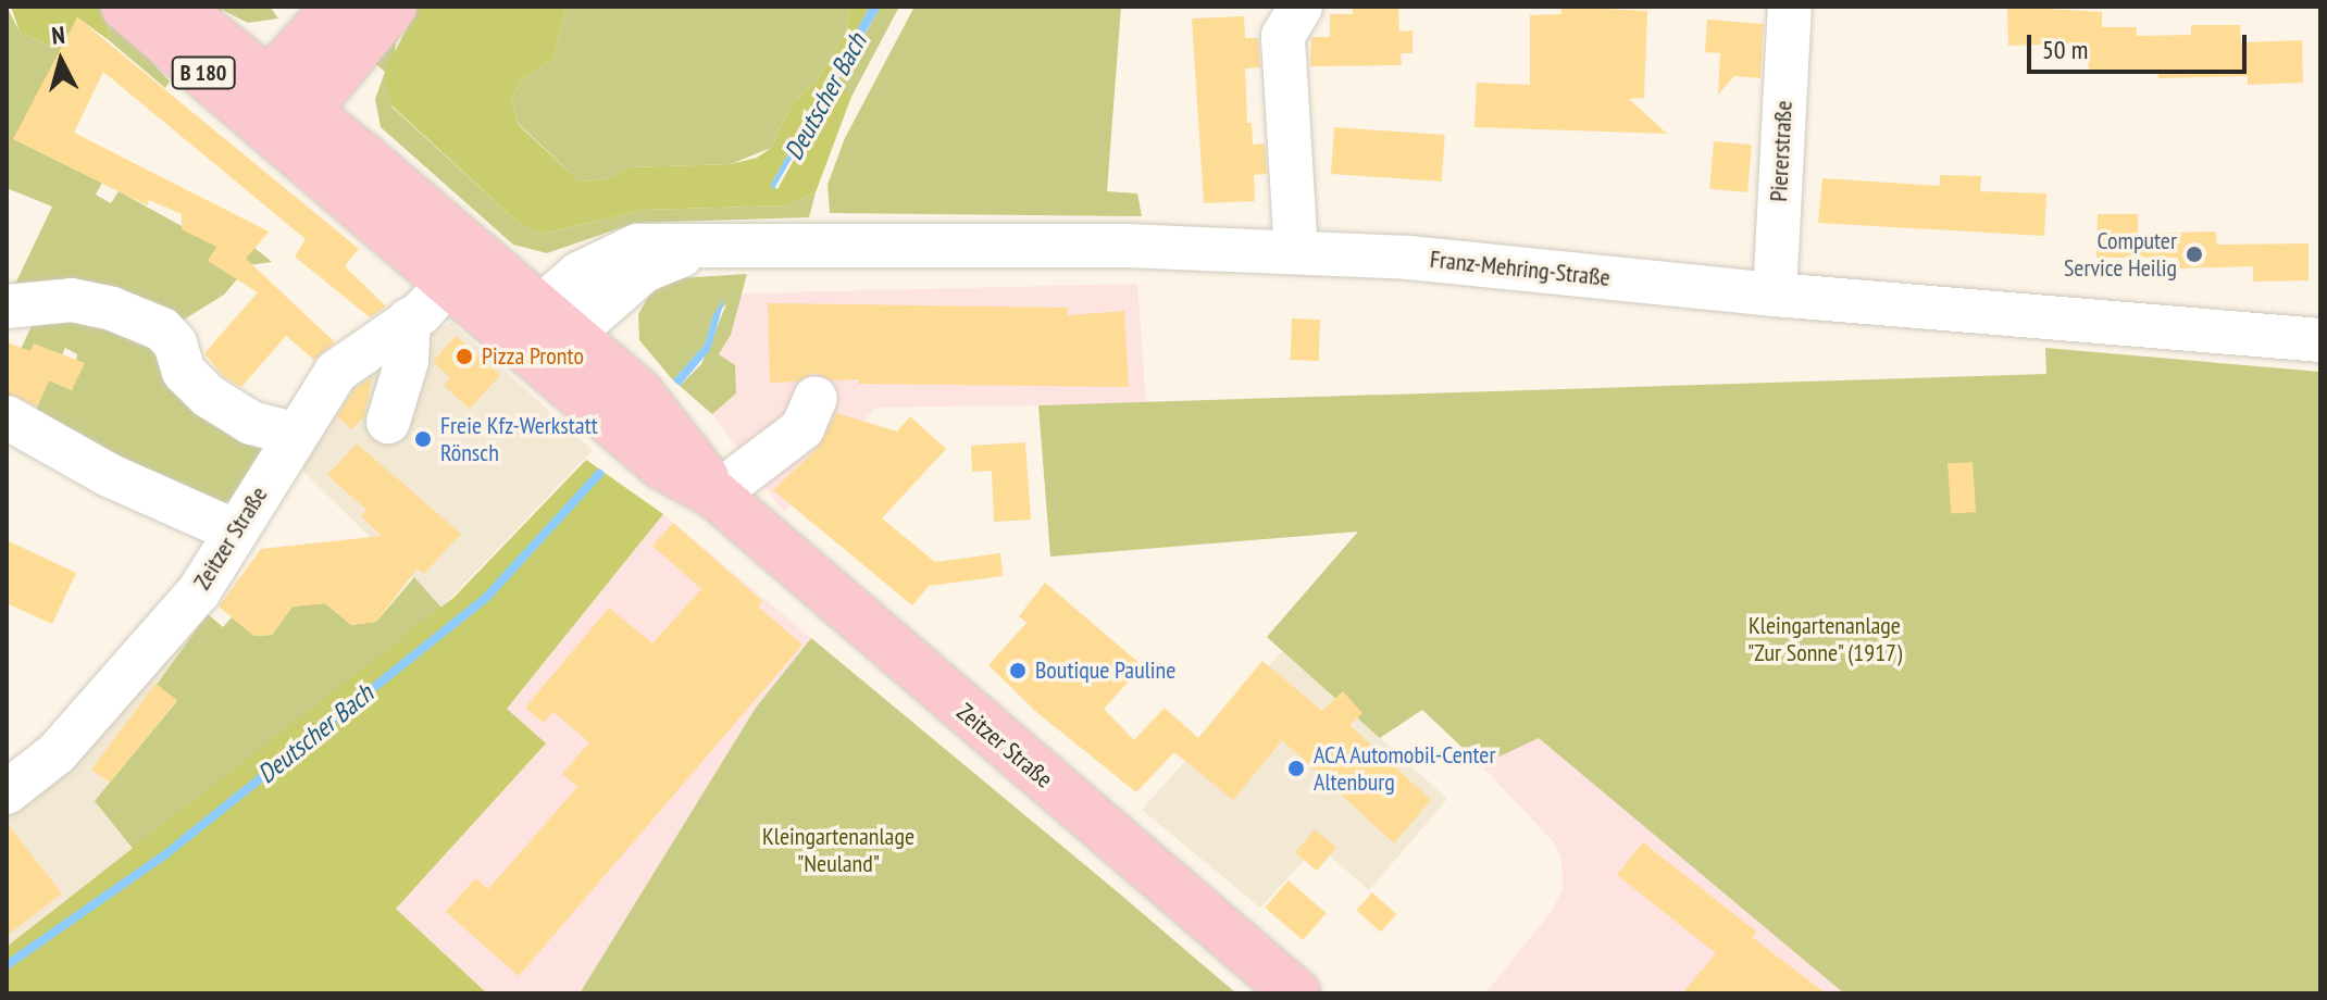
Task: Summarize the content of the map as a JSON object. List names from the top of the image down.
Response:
{
  "streets": {
    "main road": ["B 180", "Zeitzer Straße"],
    "street": ["Piererstraße", "Franz-Mehring-Straße"]
  },
  "crossings": [
    ["B 180", "Zeitzer Straße"],
    ["Piererstraße", "Franz-Mehring-Straße"],
    ["Franz-Mehring-Straße", "Zeitzer Straße"]
  ],
  "water": ["Deutscher Bach"],
  "parks": ["Kleingartenanlage \"Zur Sonne\" (1917)", "Kleingartenanlage \"Neuland\""],
  "places": [
    "Computer Service Heilig",
    "Pizza Pronto",
    "Freie Kfz-Werkstatt Rönsch",
    "Boutique Pauline",
    "ACA Automobil-Center Altenburg"
  ],
  "scale_bar": "50 m",
  "north": "top"
}
